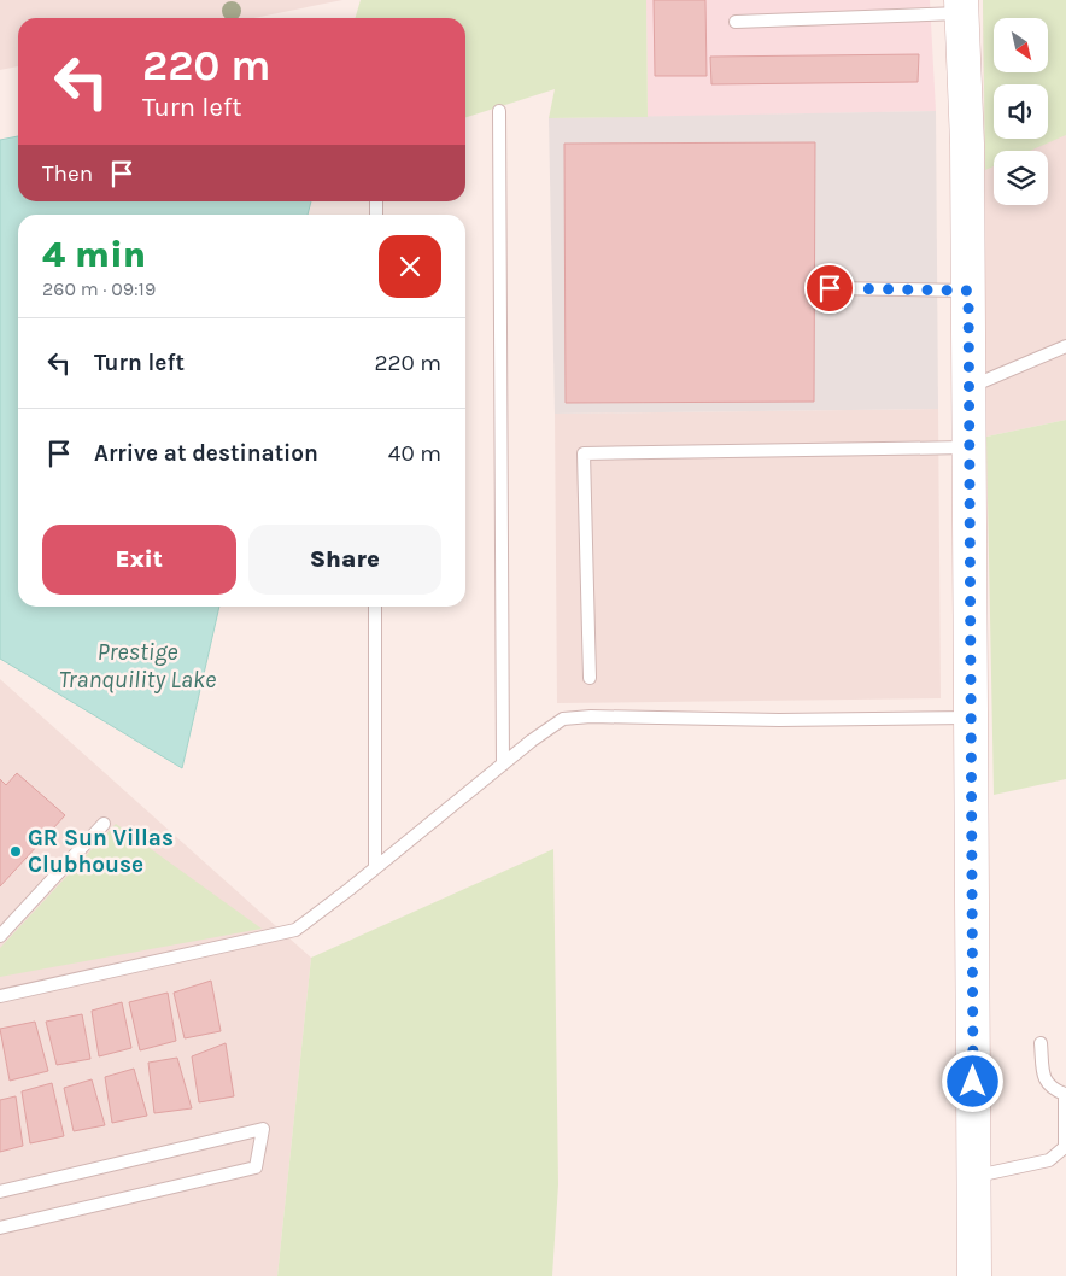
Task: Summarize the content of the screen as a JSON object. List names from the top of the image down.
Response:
{
  "water": ["Prestige Tranquility Lake"],
  "places": ["GR Sun Villas Clubhouse"],
  "north": "bottom right",
  "page": {
    "turn": ["220 m", "Turn left"],
    "then": "Then",
    "heading": ["4 min", "260 m · 09:19"],
    "list": [
      {
        "name": "Turn left",
        "value": "220 m"
      },
      {
        "name": "Arrive at destination",
        "value": "40 m"
      }
    ],
    "buttons": ["Exit", "Share"]
  }
}
